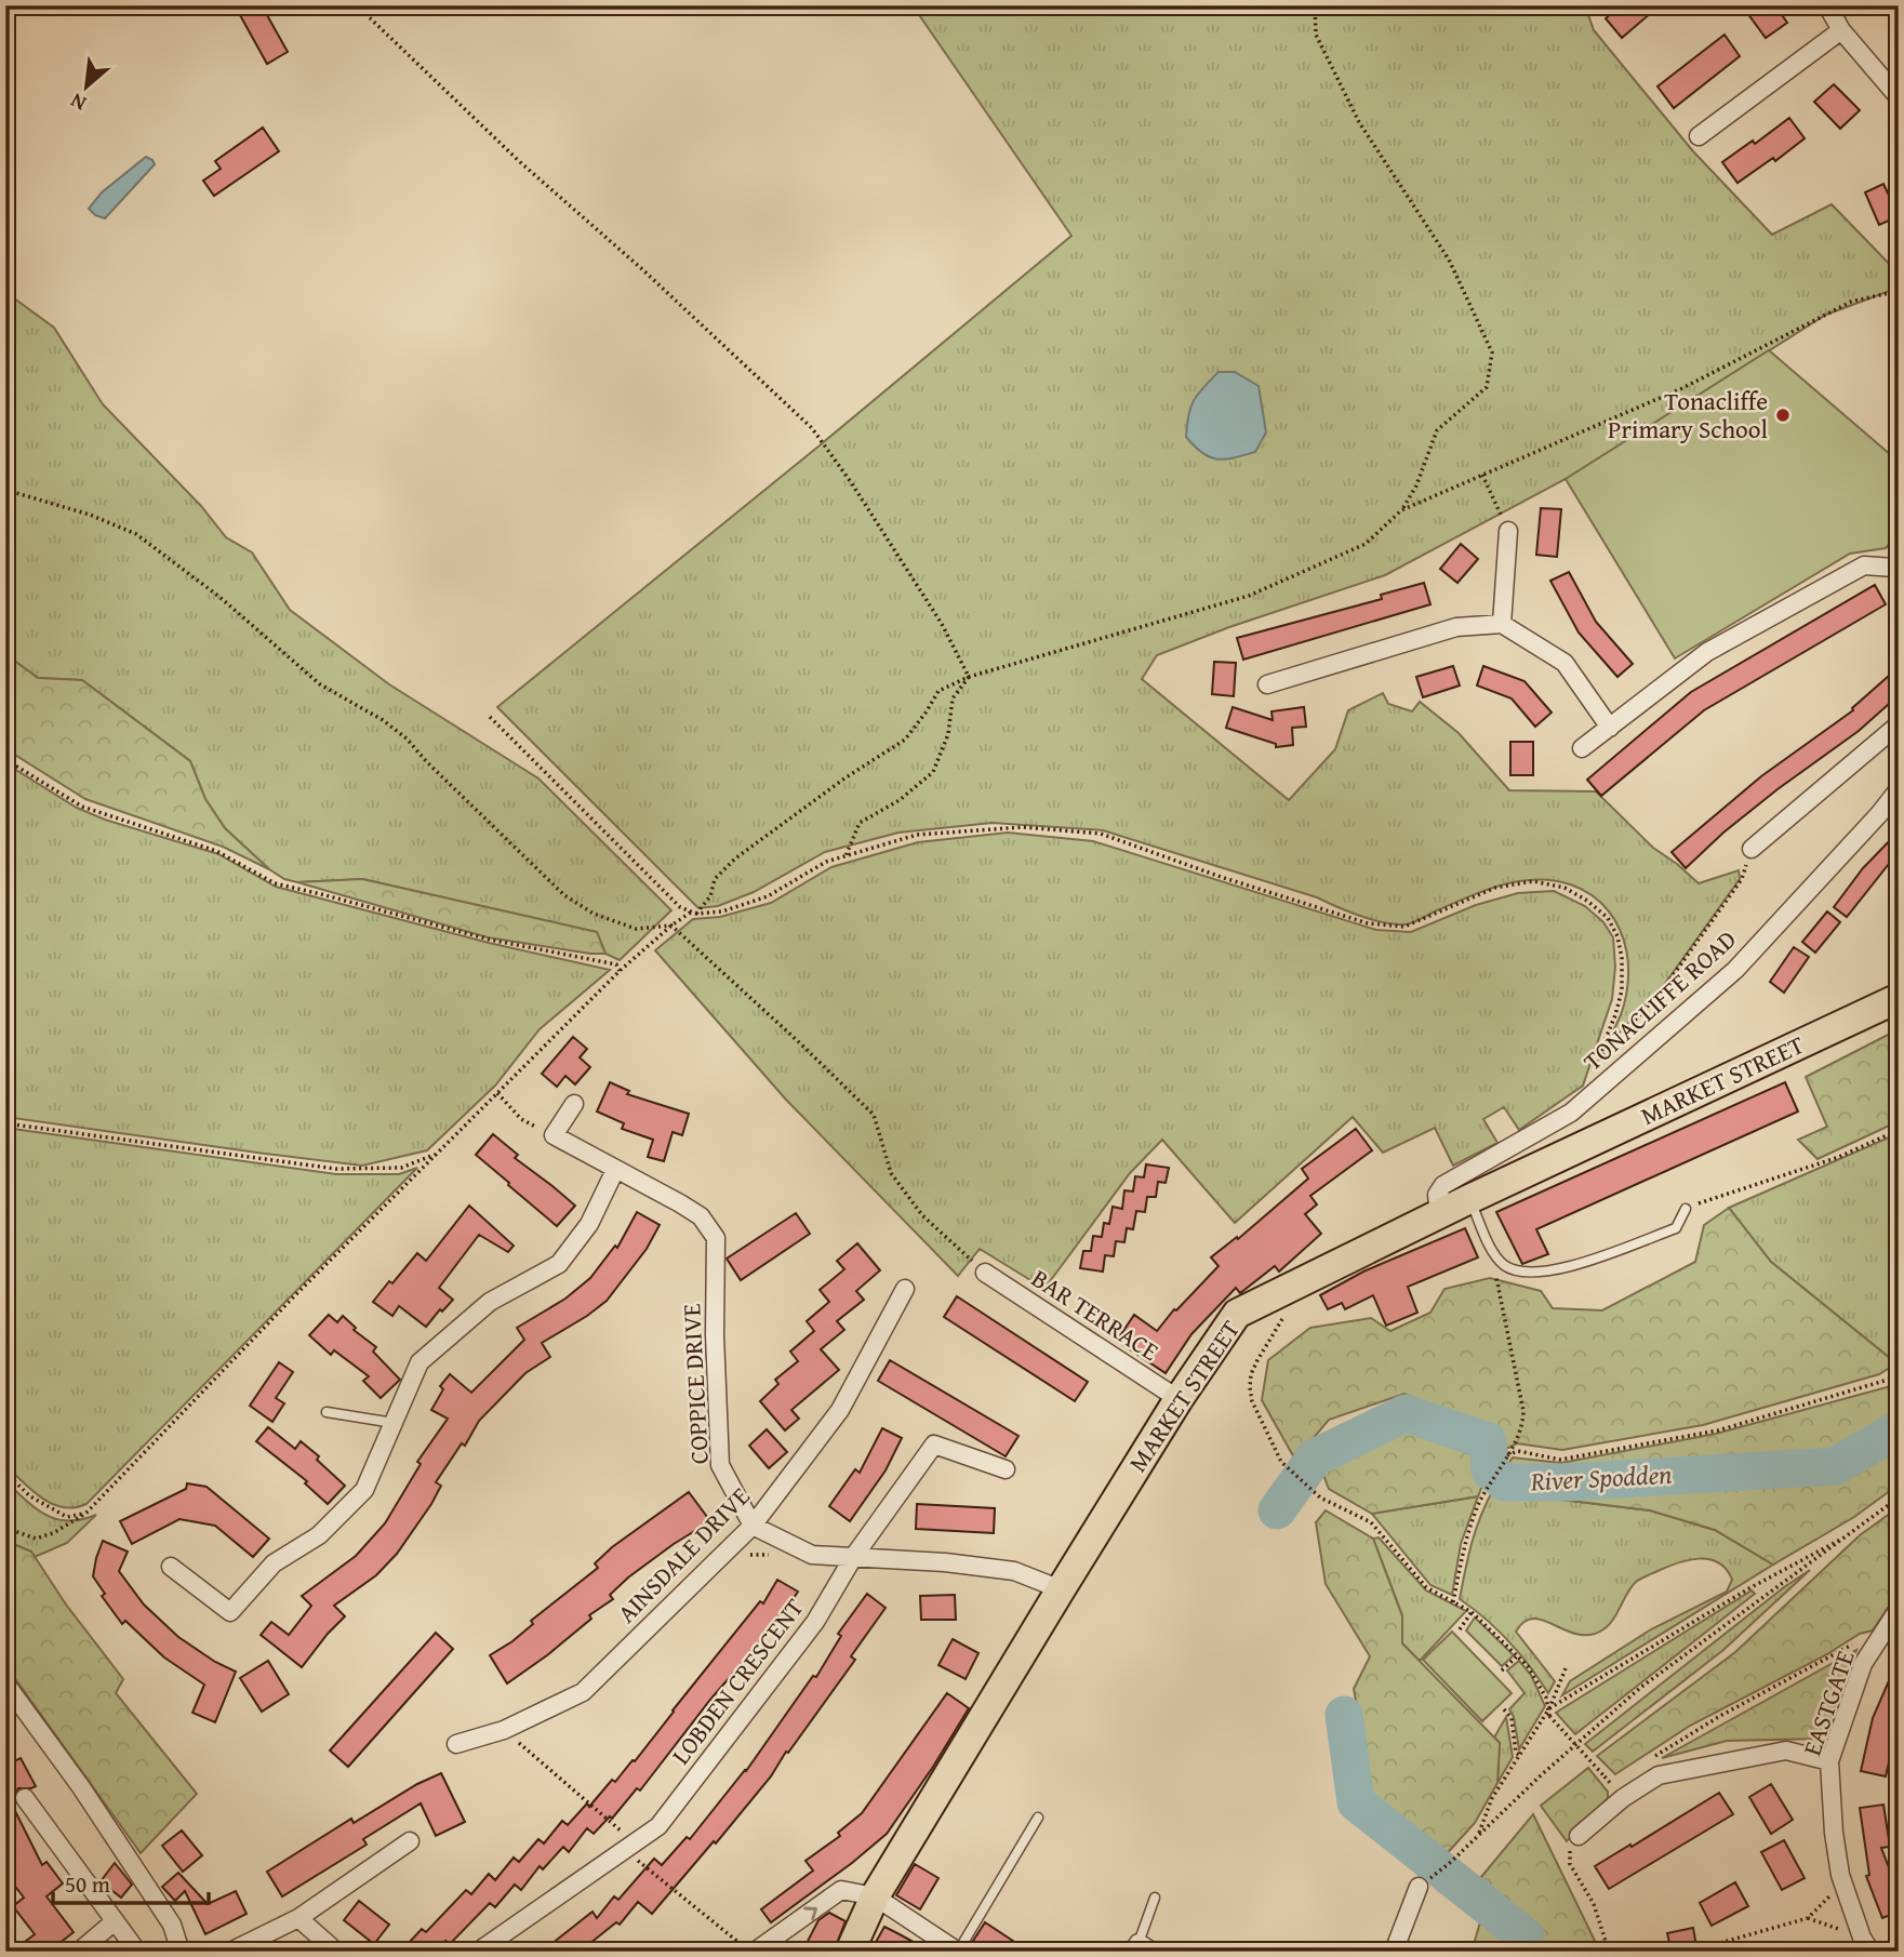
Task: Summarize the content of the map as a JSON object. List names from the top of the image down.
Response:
{
  "streets": {
    "main road": ["MARKET STREET"],
    "street": [
      "TONACLIFFE ROAD",
      "BAR TERRACE",
      "COPPICE DRIVE",
      "AINSDALE DRIVE",
      "LOBDEN CRESCENT",
      "EASTGATE"
    ]
  },
  "crossings": [
    ["TONACLIFFE ROAD", "MARKET STREET"],
    ["MARKET STREET", "BAR TERRACE"],
    ["COPPICE DRIVE", "AINSDALE DRIVE"]
  ],
  "water": ["River Spodden"],
  "places": ["Tonacliffe Primary School"],
  "scale_bar": "50 m",
  "north": "bottom left"
}
